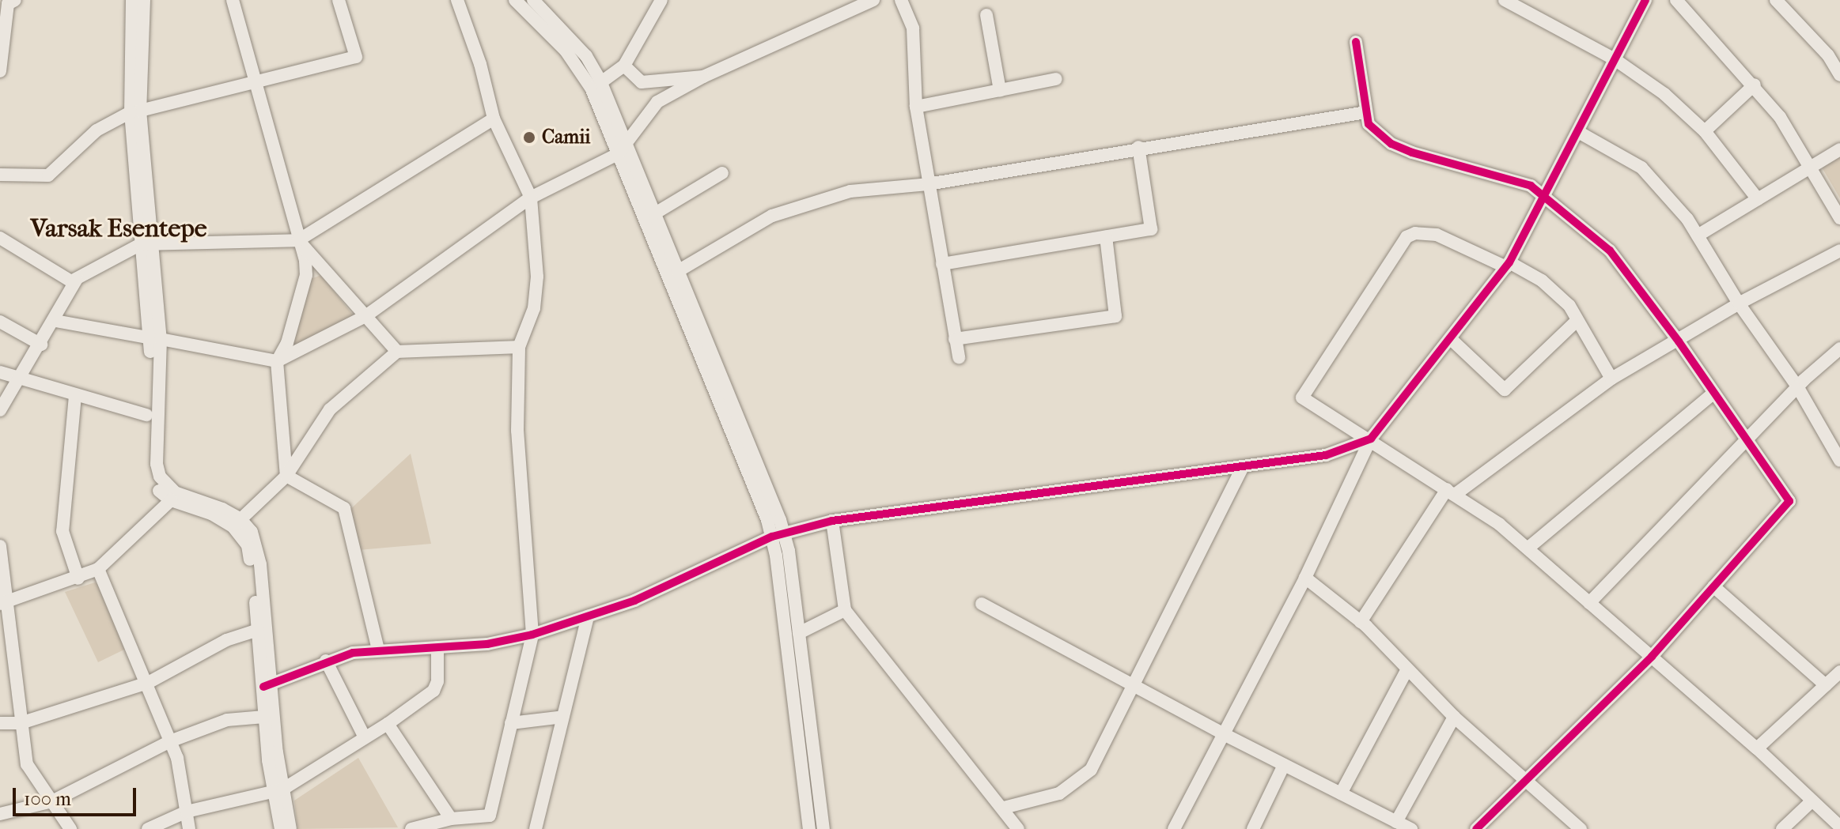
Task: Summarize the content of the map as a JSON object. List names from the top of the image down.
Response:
{
  "districts": ["Varsak Esentepe"],
  "places": ["Camii"],
  "scale_bar": "100 m"
}
